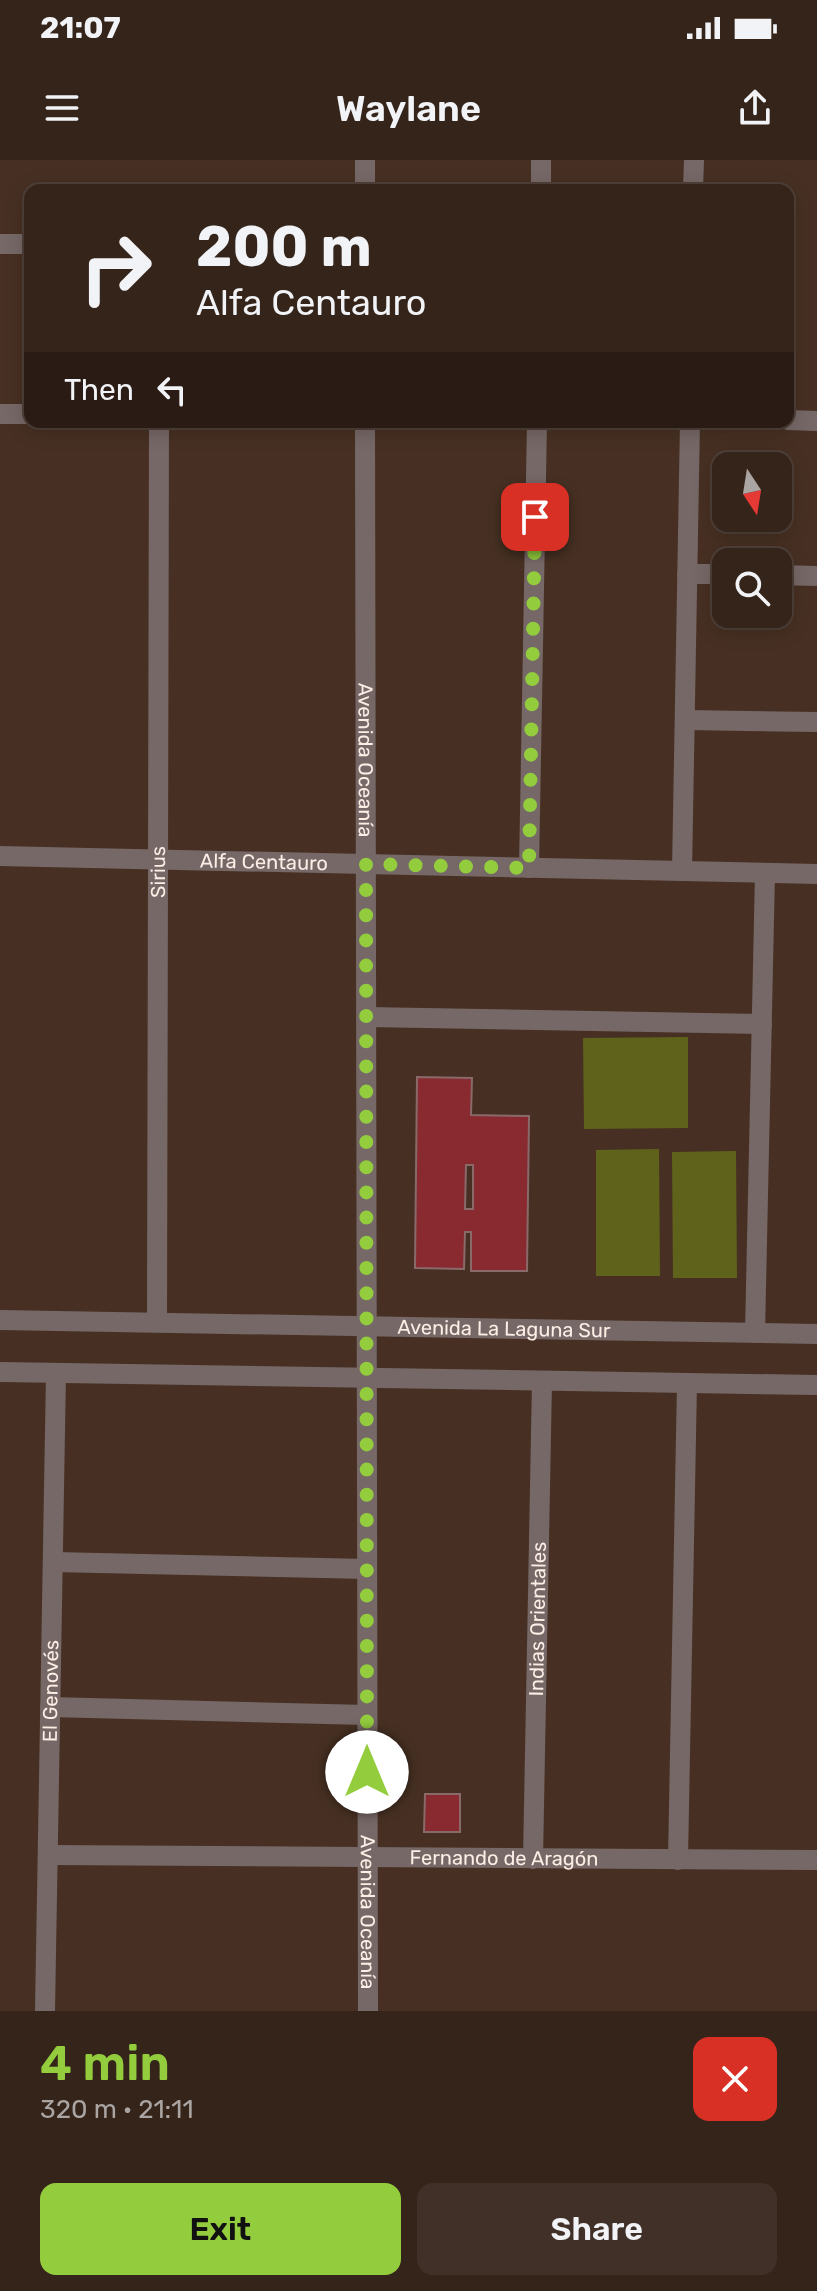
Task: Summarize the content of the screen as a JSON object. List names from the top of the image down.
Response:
{
  "streets": {
    "street": [
      "Avenida Oceanía",
      "Alfa Centauro",
      "Sirius",
      "Avenida La Laguna Sur",
      "Indias Orientales",
      "El Genovés",
      "Fernando de Aragón"
    ]
  },
  "crossings": [
    ["Avenida Oceanía", "Alfa Centauro"],
    ["Avenida Oceanía", "Avenida La Laguna Sur"],
    ["Avenida Oceanía", "Fernando de Aragón"],
    ["Alfa Centauro", "Sirius"],
    ["Sirius", "Avenida La Laguna Sur"],
    ["Indias Orientales", "Fernando de Aragón"],
    ["El Genovés", "Fernando de Aragón"]
  ],
  "north": "bottom",
  "page": {
    "status": "21:07",
    "header": "Waylane",
    "turn": ["200 m", "Alfa Centauro"],
    "then": "Then",
    "heading": ["4 min", "320 m · 21:11"],
    "buttons": ["Exit", "Share"]
  }
}
